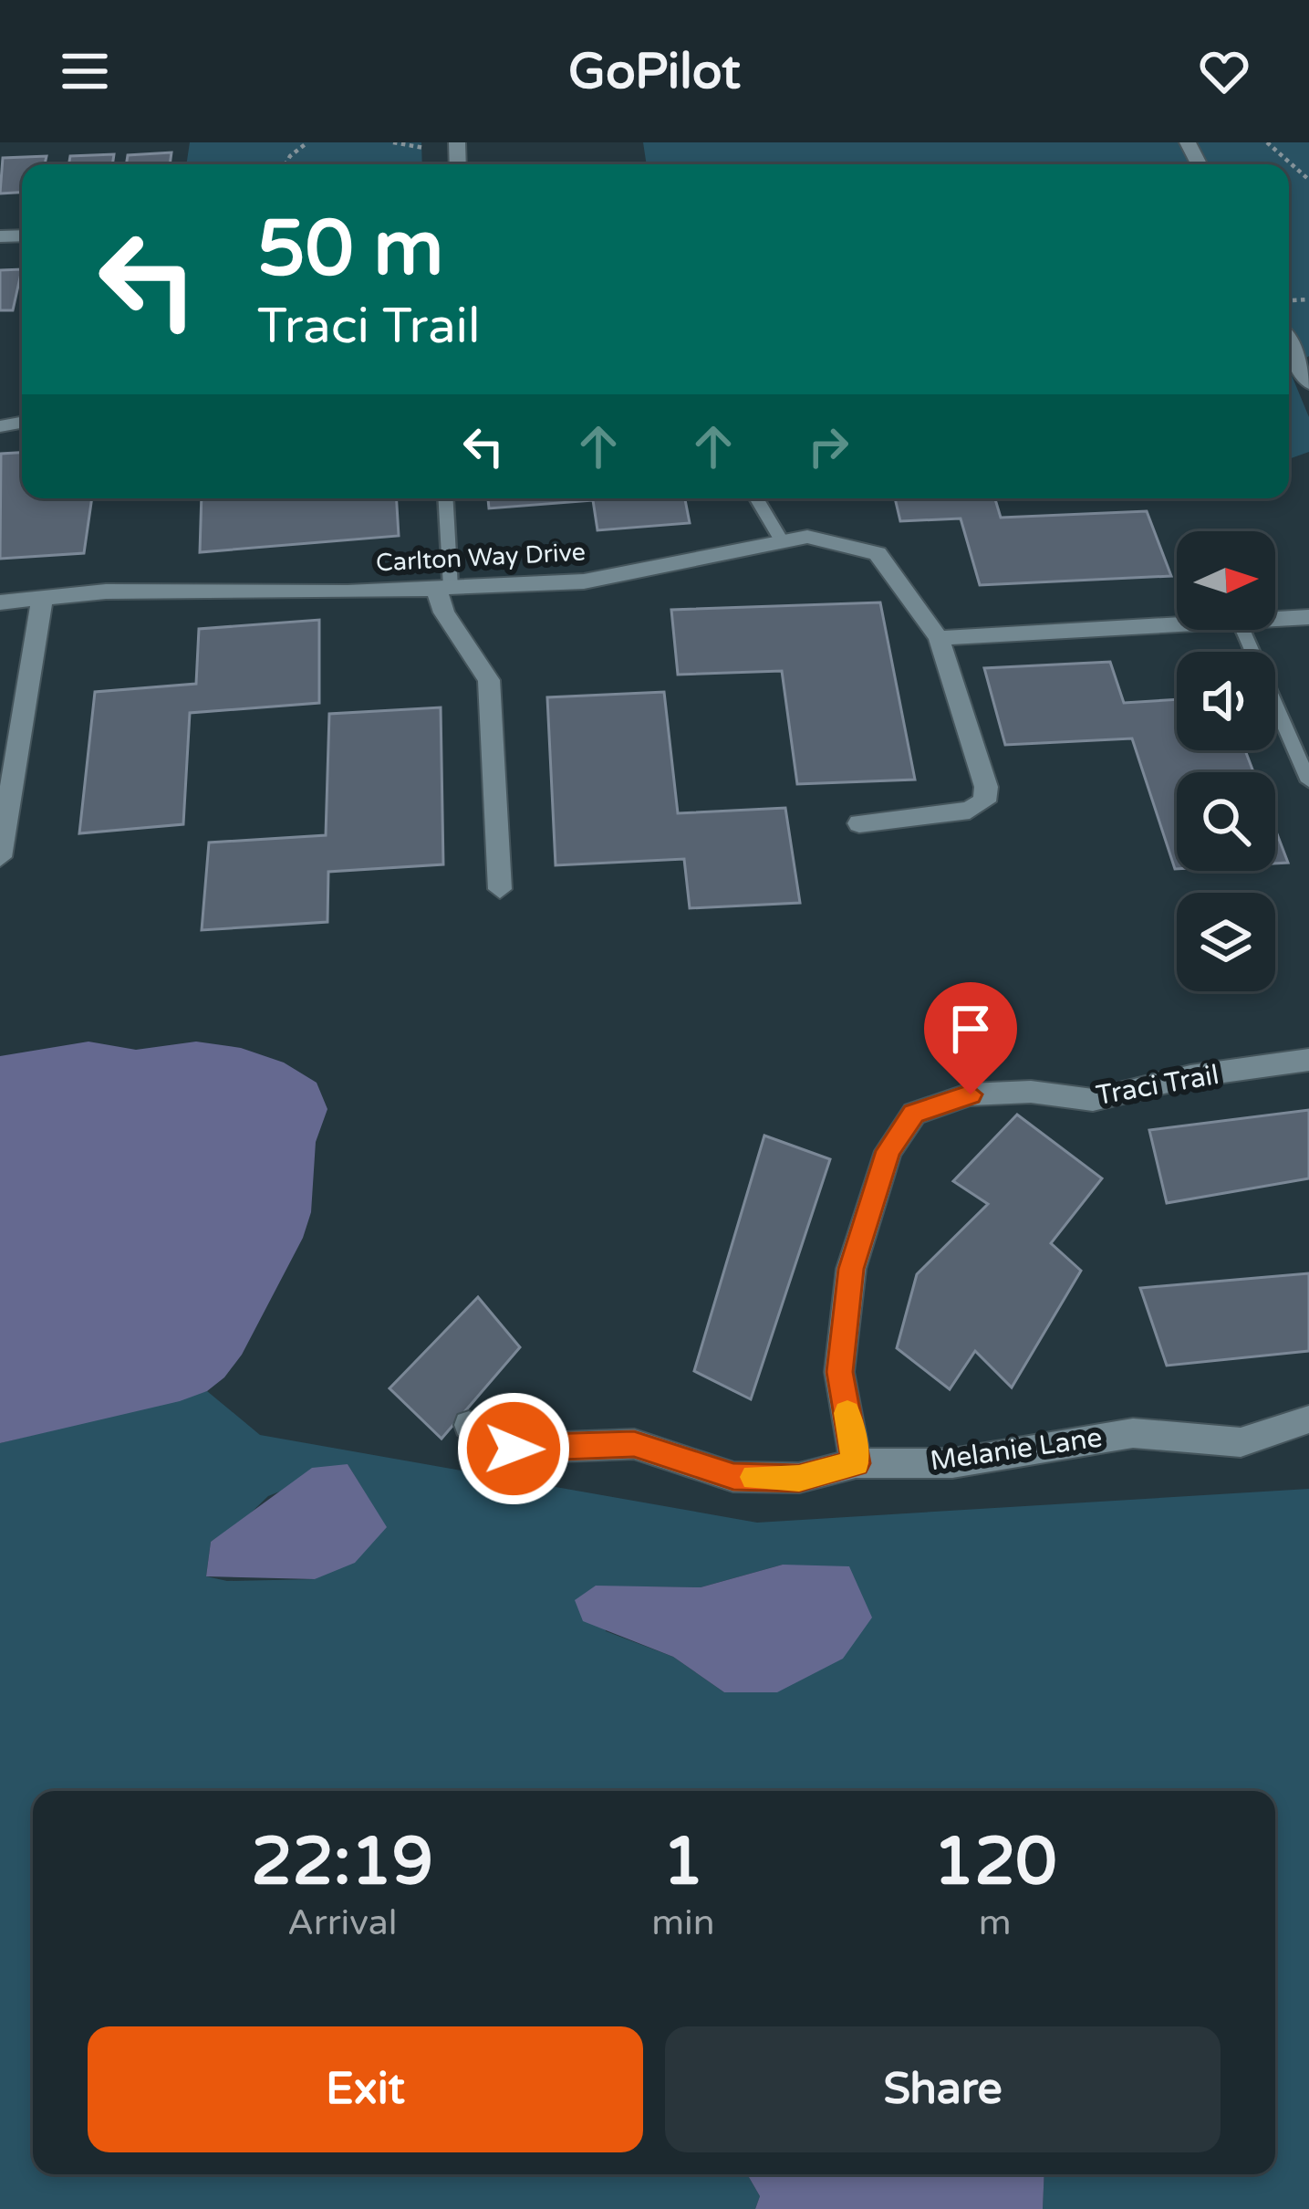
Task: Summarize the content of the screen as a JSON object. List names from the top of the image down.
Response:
{
  "streets": {
    "street": ["Carlton Way Drive", "Traci Trail", "Melanie Lane"]
  },
  "crossings": [
    ["Traci Trail", "Melanie Lane"]
  ],
  "north": "right",
  "page": {
    "header": "GoPilot",
    "turn": ["50 m", "Traci Trail"],
    "eta": [
      "22:19",
      "Arrival",
      "1",
      "min",
      "120",
      "m"
    ],
    "buttons": ["Exit", "Share"]
  }
}
